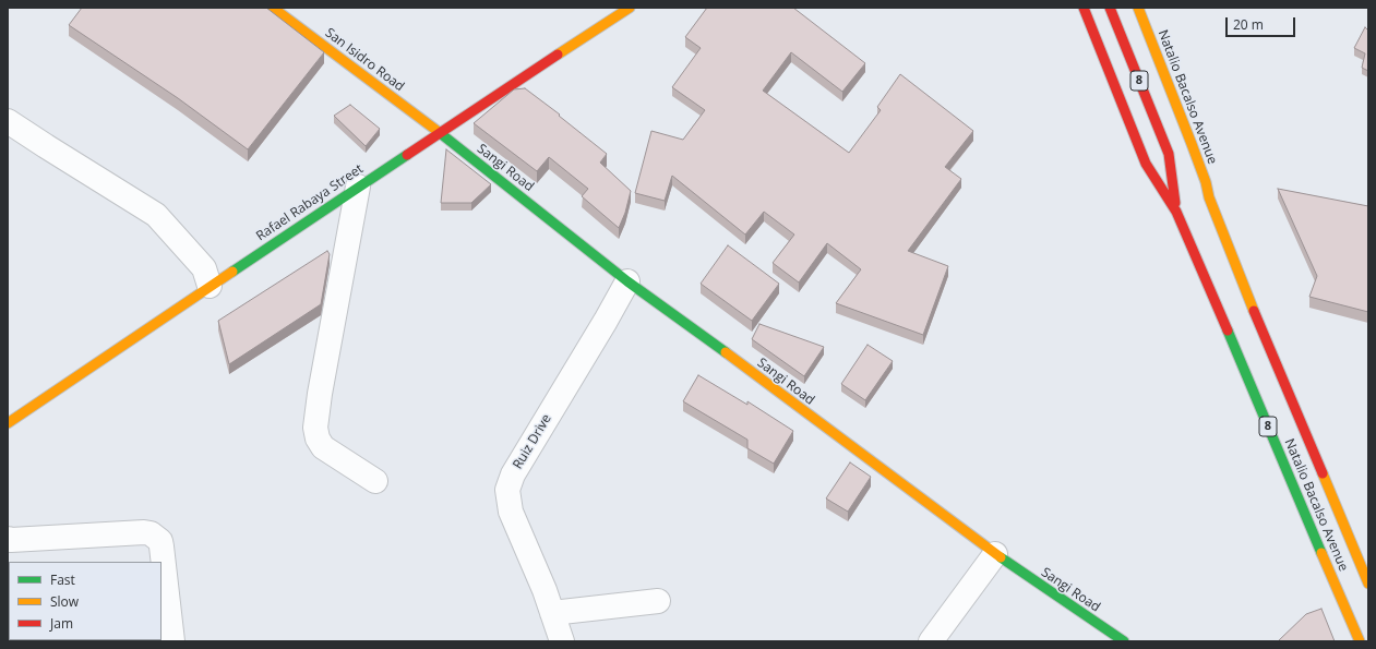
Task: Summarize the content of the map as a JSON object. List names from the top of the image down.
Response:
{
  "streets": {
    "main road": [
      "San Isidro Road",
      "8",
      "Natalio Bacalso Avenue",
      "Sangi Road",
      "Rafael Rabaya Street"
    ],
    "street": ["Ruiz Drive"]
  },
  "crossings": [
    ["San Isidro Road", "Sangi Road"],
    ["San Isidro Road", "Rafael Rabaya Street"],
    ["8", "Natalio Bacalso Avenue"],
    ["Sangi Road", "Rafael Rabaya Street"],
    ["Sangi Road", "Ruiz Drive"]
  ],
  "legend": ["Fast", "Slow", "Jam"],
  "scale_bar": "20 m"
}
